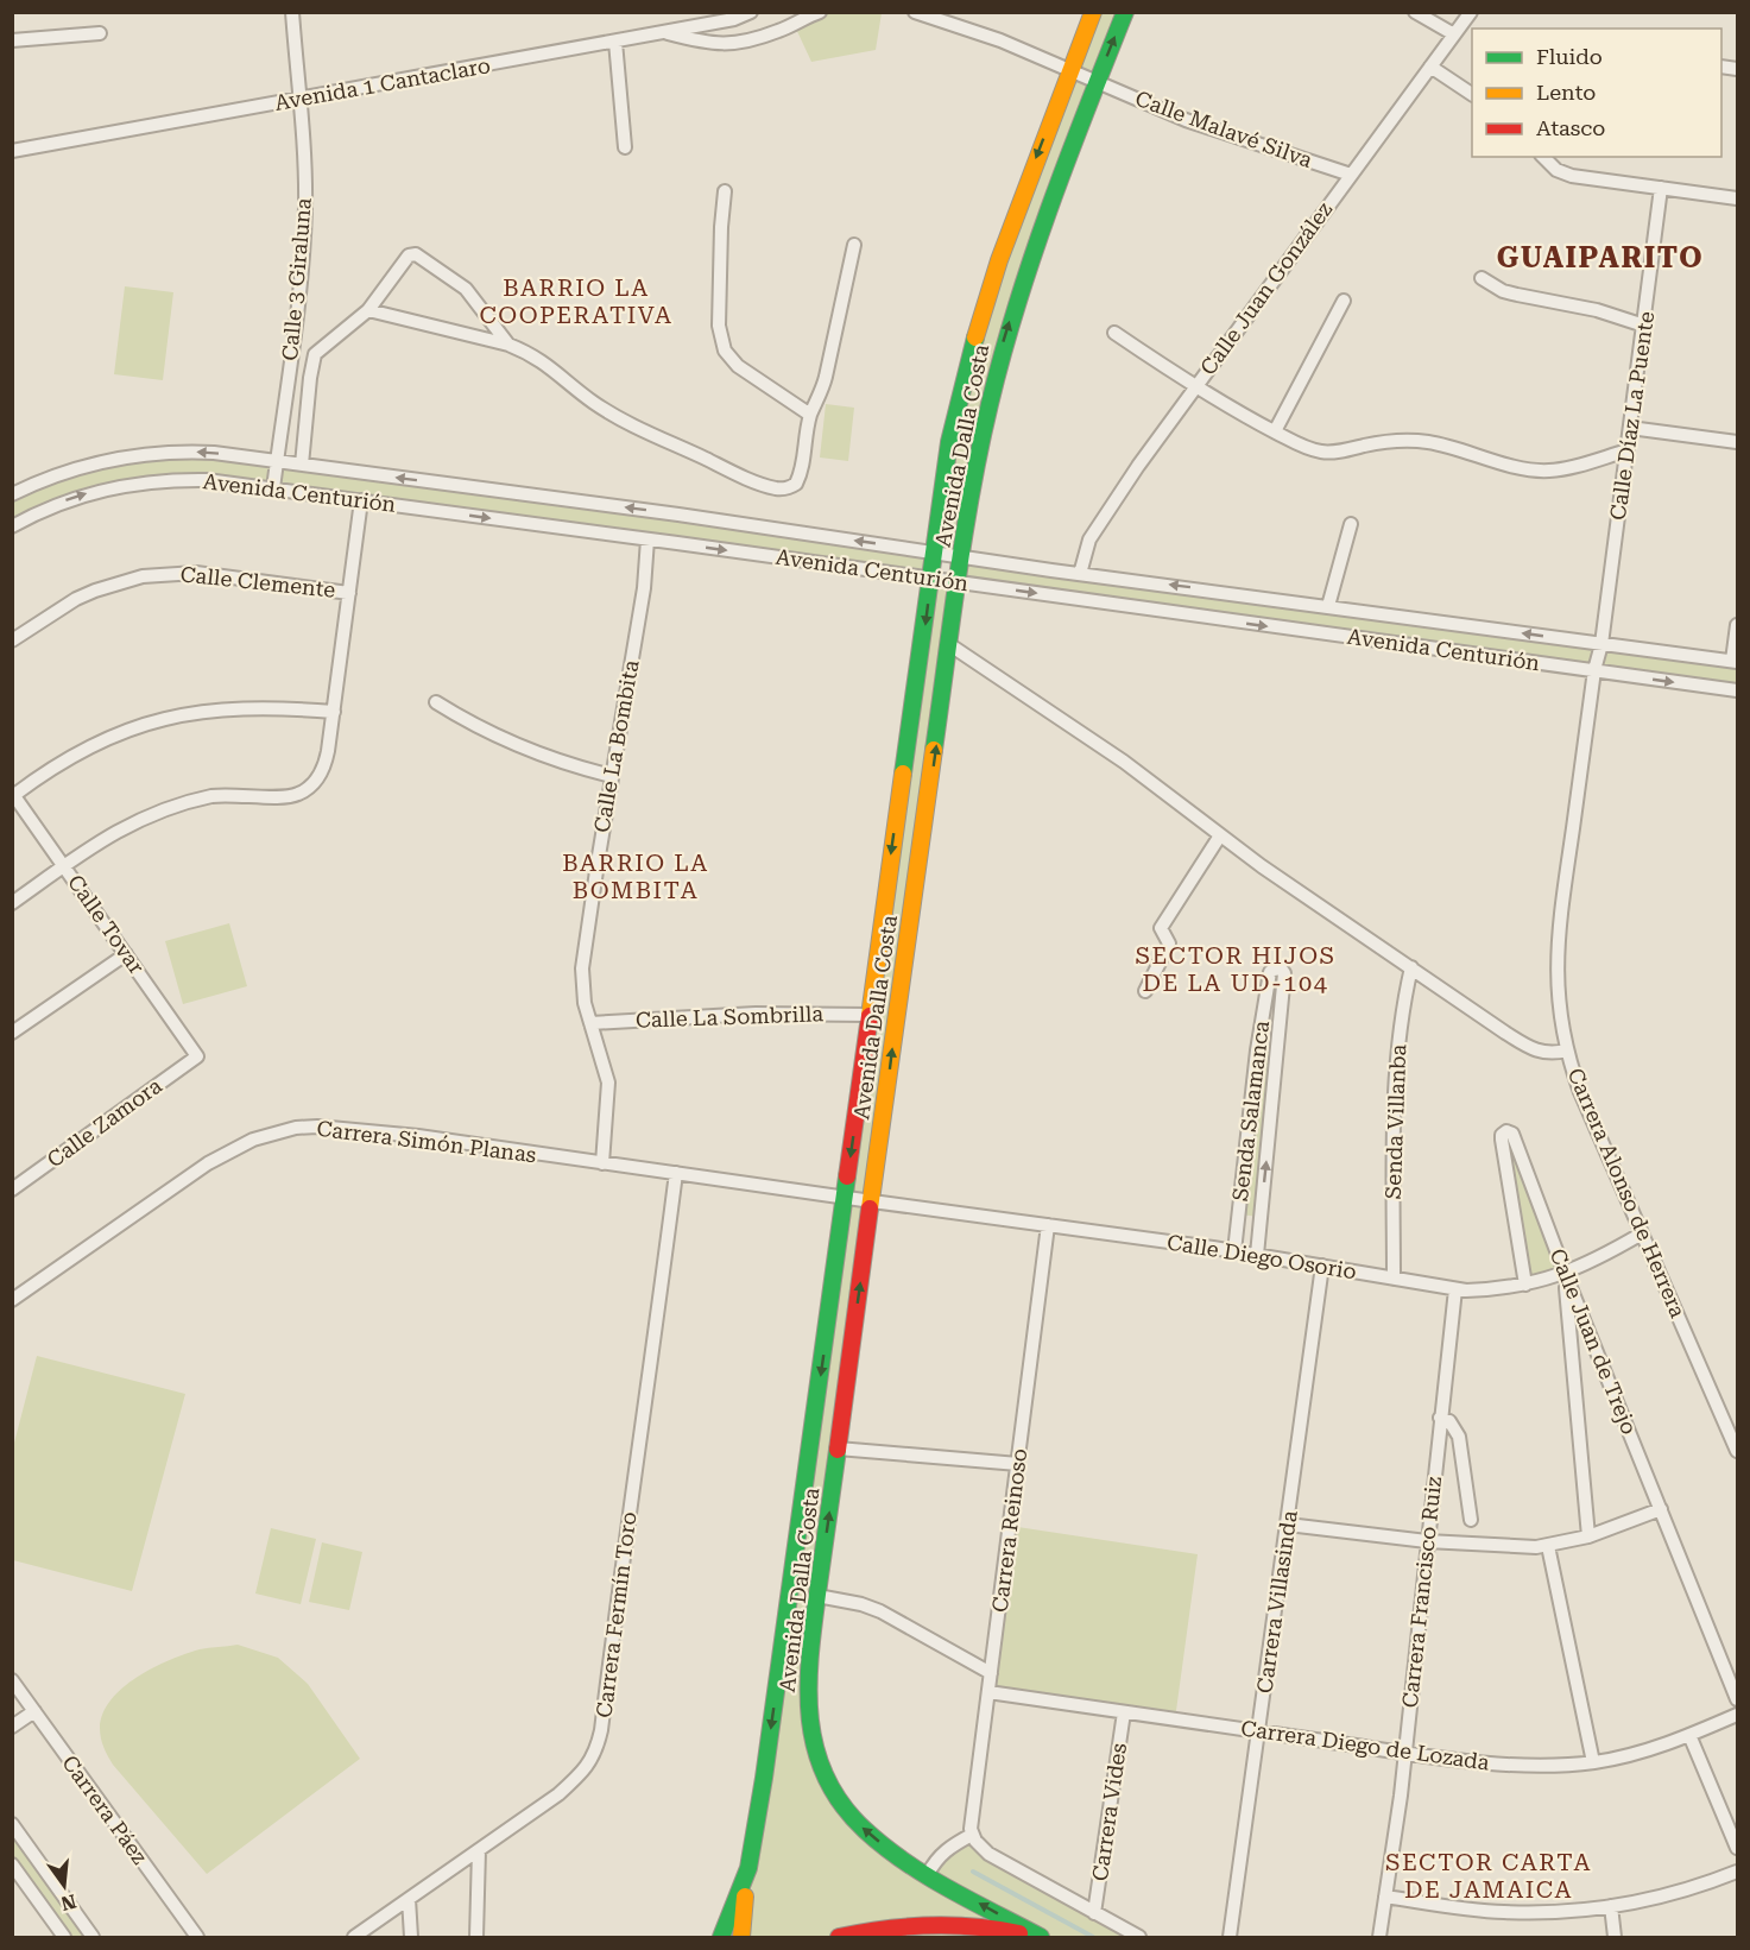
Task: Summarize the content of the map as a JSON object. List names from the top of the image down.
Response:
{
  "streets": {
    "street": [
      "Avenida 1 Cantaclaro",
      "Calle Malavé Silva",
      "Calle 3 Giraluna",
      "Calle Juan González",
      "Calle Díaz La Puente",
      "Avenida Dalla Costa",
      "Avenida Centurión",
      "Calle Clemente",
      "Calle La Bombita",
      "Calle Tovar",
      "Calle La Sombrilla",
      "Senda Salamanca",
      "Senda Villanba",
      "Calle Zamora",
      "Carrera Simón Planas",
      "Carrera Alonso de Herrera",
      "Calle Diego Osorio",
      "Calle Juan de Trejo",
      "Carrera Reinoso",
      "Carrera Francisco Ruiz",
      "Carrera Villasinda",
      "Carrera Fermín Toro",
      "Carrera Diego de Lozada",
      "Carrera Páez",
      "Carrera Vides"
    ]
  },
  "crossings": [
    ["Avenida 1 Cantaclaro", "Calle 3 Giraluna"],
    ["Calle Malavé Silva", "Calle Juan González"],
    ["Calle Malavé Silva", "Avenida Dalla Costa"],
    ["Calle 3 Giraluna", "Avenida Centurión"],
    ["Calle Juan González", "Avenida Centurión"],
    ["Calle Díaz La Puente", "Avenida Centurión"],
    ["Calle Díaz La Puente", "Carrera Alonso de Herrera"],
    ["Avenida Dalla Costa", "Avenida Centurión"],
    ["Avenida Dalla Costa", "Calle La Sombrilla"],
    ["Avenida Dalla Costa", "Carrera Simón Planas"],
    ["Avenida Dalla Costa", "Calle Diego Osorio"],
    ["Avenida Centurión", "Calle La Bombita"],
    ["Avenida Centurión", "Carrera Alonso de Herrera"],
    ["Calle La Bombita", "Calle La Sombrilla"],
    ["Calle La Bombita", "Carrera Simón Planas"],
    ["Calle Tovar", "Calle Zamora"],
    ["Senda Salamanca", "Calle Diego Osorio"],
    ["Senda Villanba", "Calle Diego Osorio"],
    ["Carrera Simón Planas", "Calle Diego Osorio"],
    ["Carrera Simón Planas", "Carrera Fermín Toro"],
    ["Carrera Alonso de Herrera", "Calle Diego Osorio"],
    ["Calle Diego Osorio", "Calle Juan de Trejo"],
    ["Calle Diego Osorio", "Carrera Reinoso"],
    ["Calle Diego Osorio", "Carrera Francisco Ruiz"],
    ["Calle Diego Osorio", "Carrera Villasinda"],
    ["Carrera Reinoso", "Carrera Diego de Lozada"],
    ["Carrera Francisco Ruiz", "Carrera Diego de Lozada"],
    ["Carrera Villasinda", "Carrera Diego de Lozada"],
    ["Carrera Diego de Lozada", "Carrera Vides"]
  ],
  "districts": [
    "GUAIPARITO",
    "BARRIO LA COOPERATIVA",
    "BARRIO LA BOMBITA",
    "SECTOR HIJOS DE LA UD-104",
    "SECTOR CARTA DE JAMAICA"
  ],
  "legend": ["Fluido", "Lento", "Atasco"],
  "north": "bottom"
}
